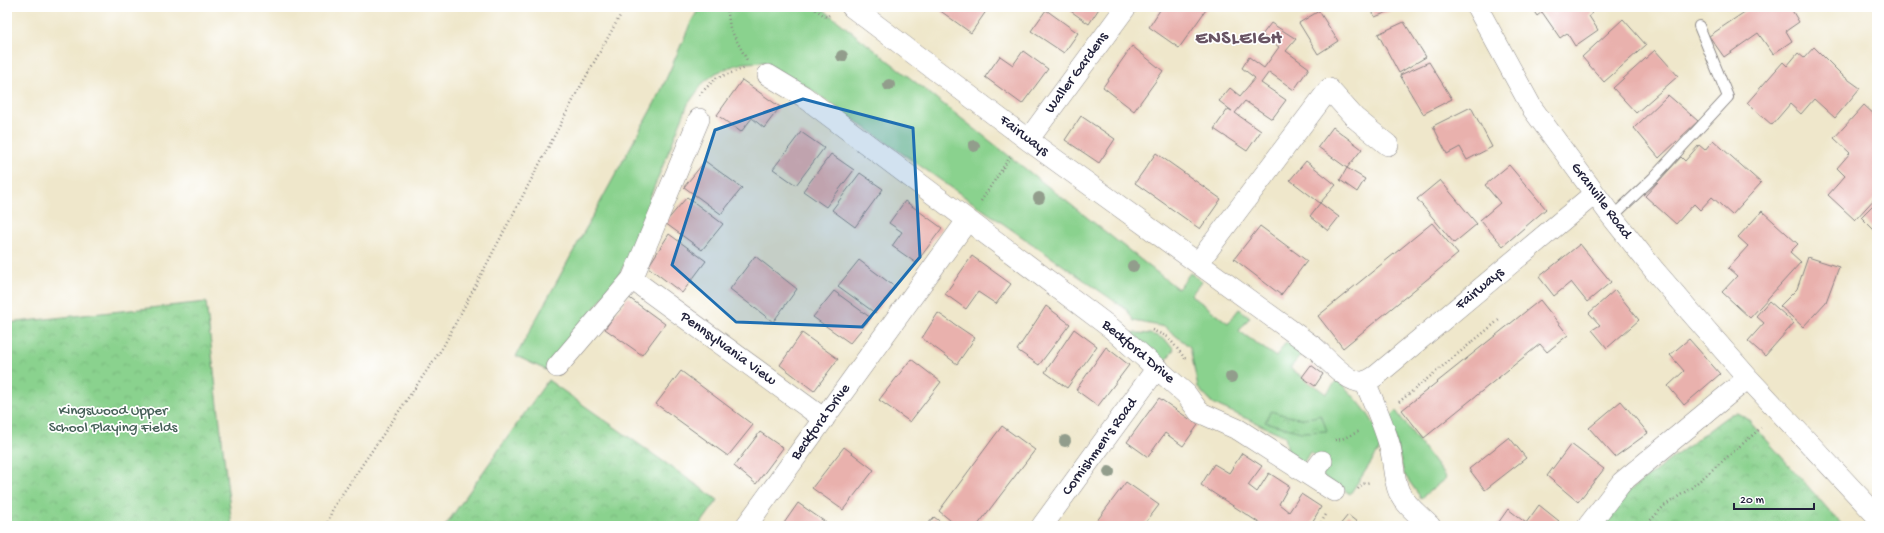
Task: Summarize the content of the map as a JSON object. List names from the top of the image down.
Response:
{
  "streets": {
    "street": [
      "Waller Gardens",
      "Fairways",
      "Granville Road",
      "Pennsylvania View",
      "Beckford Drive",
      "Cornishmen's Road"
    ]
  },
  "crossings": [
    ["Waller Gardens", "Fairways"],
    ["Fairways", "Granville Road"],
    ["Pennsylvania View", "Beckford Drive"],
    ["Beckford Drive", "Cornishmen's Road"]
  ],
  "districts": ["ENSLEIGH"],
  "parks": ["Kingswood Upper School Playing Fields"],
  "scale_bar": "20 m"
}
